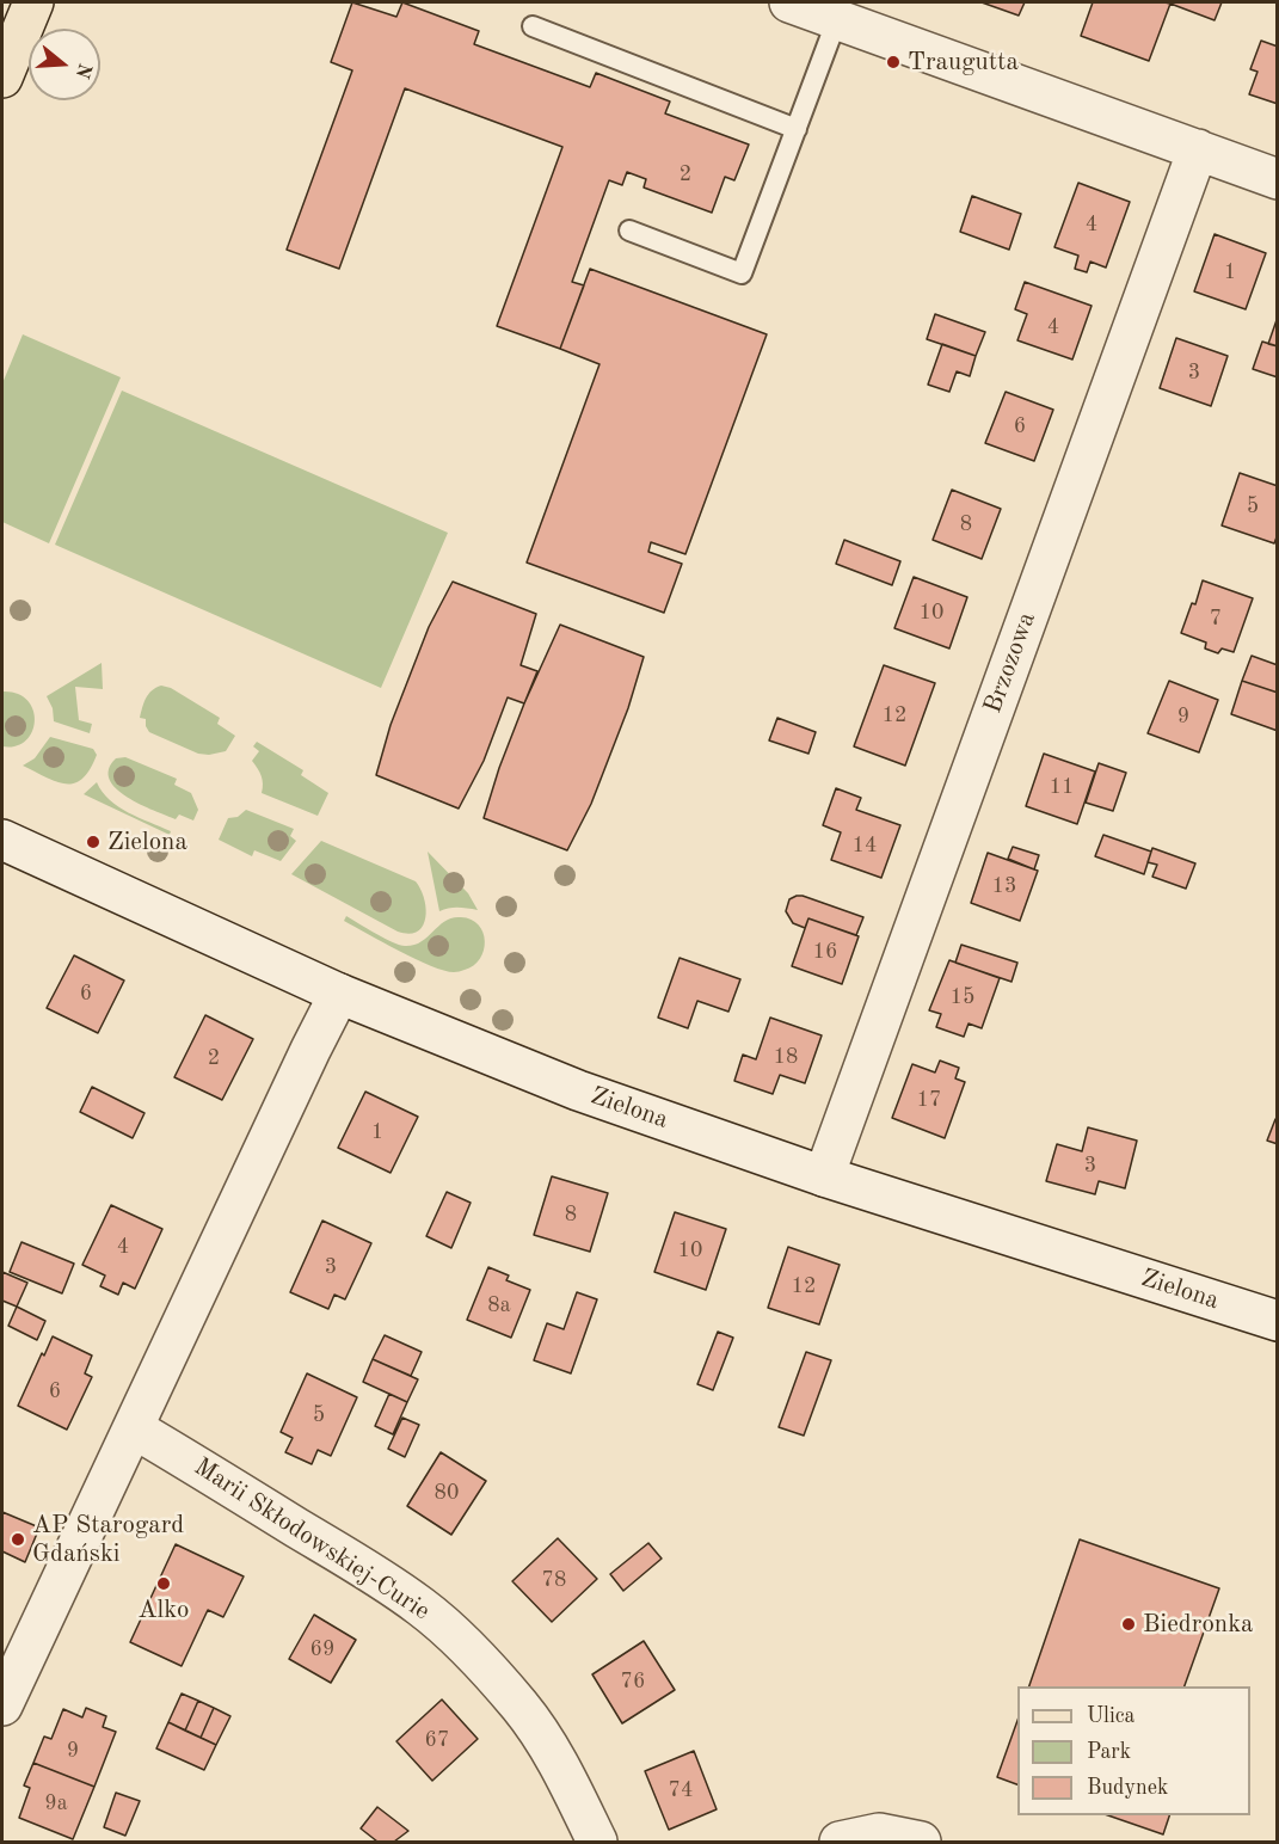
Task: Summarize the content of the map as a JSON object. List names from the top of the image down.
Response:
{
  "streets": {
    "street": ["Brzozowa", "Zielona", "Marii Skłodowskiej-Curie"]
  },
  "crossings": [
    ["Brzozowa", "Zielona"]
  ],
  "places": [
    "Traugutta",
    "Zielona",
    "AP Starogard Gdański",
    "Alko",
    "Biedronka"
  ],
  "house_numbers": [
    "2",
    "4",
    "1",
    "4",
    "3",
    "6",
    "5",
    "8",
    "10",
    "7",
    "12",
    "9",
    "11",
    "14",
    "13",
    "16",
    "6",
    "15",
    "18",
    "2",
    "17",
    "1",
    "3",
    "8",
    "4",
    "10",
    "3",
    "12",
    "8a",
    "6",
    "5",
    "80",
    "78",
    "69",
    "76",
    "67",
    "9",
    "74",
    "9a"
  ],
  "legend": ["Ulica", "Park", "Budynek"],
  "north": "right"
}
